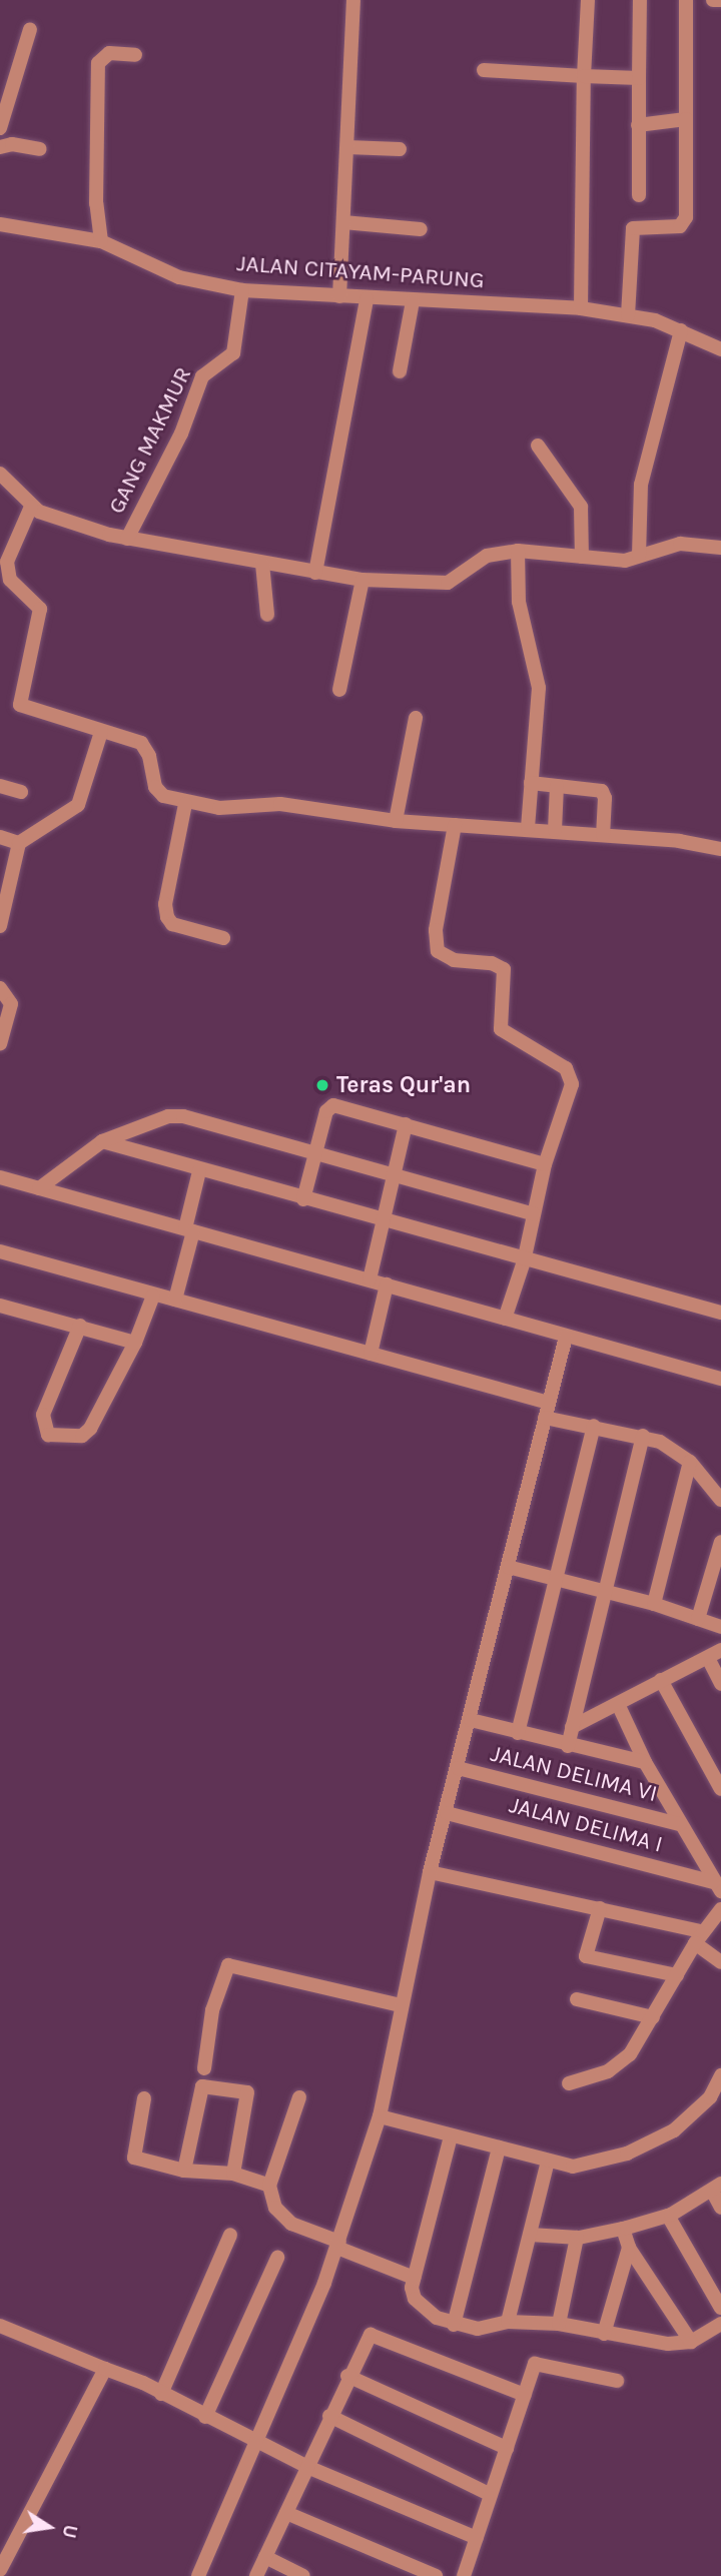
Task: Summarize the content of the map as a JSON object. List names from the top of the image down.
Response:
{
  "streets": {
    "street": [
      "JALAN CITAYAM-PARUNG",
      "GANG MAKMUR",
      "JALAN DELIMA VI",
      "JALAN DELIMA I"
    ]
  },
  "crossings": [
    ["JALAN CITAYAM-PARUNG", "GANG MAKMUR"]
  ],
  "places": ["Teras Qur'an"],
  "north": "right"
}
